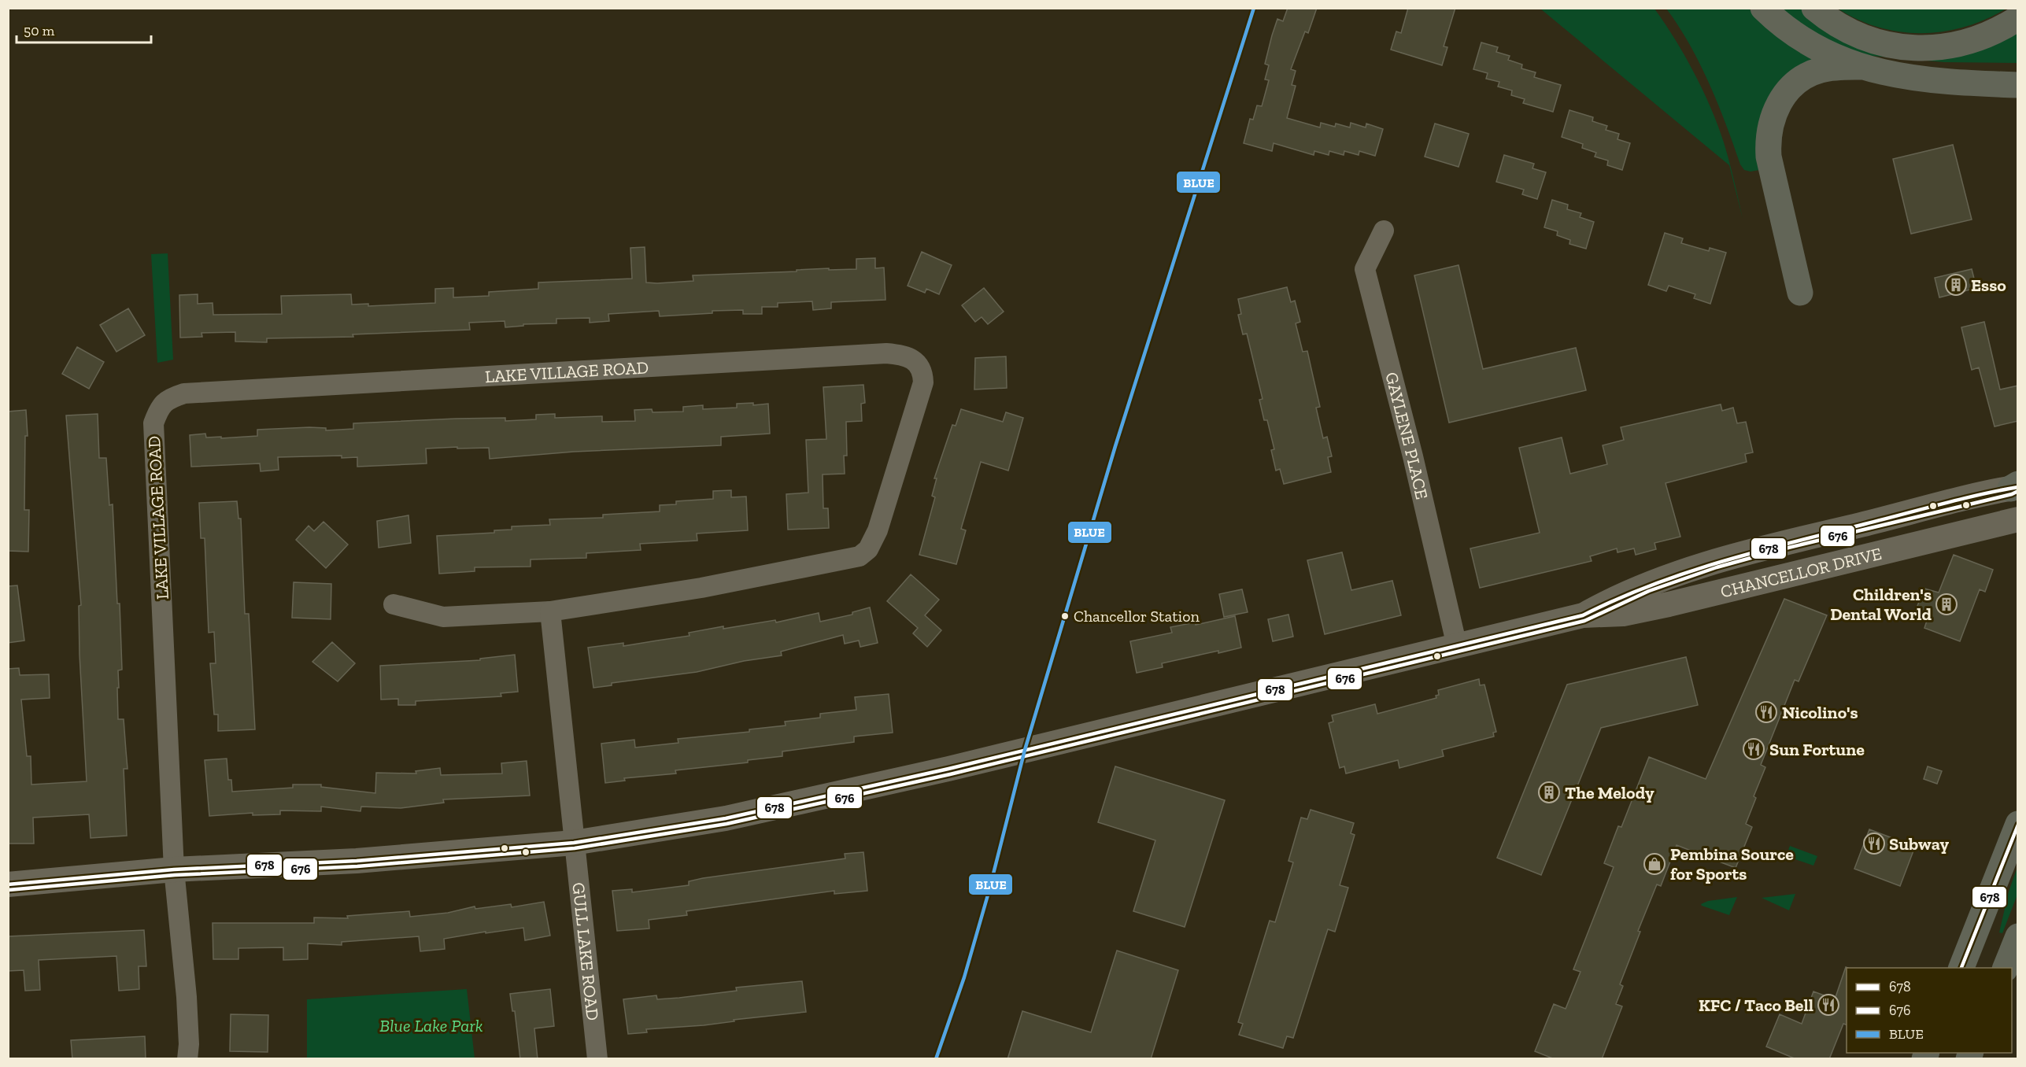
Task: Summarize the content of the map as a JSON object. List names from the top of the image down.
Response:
{
  "streets": {
    "street": [
      "LAKE VILLAGE ROAD",
      "GAYLENE PLACE",
      "CHANCELLOR DRIVE",
      "GULL LAKE ROAD"
    ]
  },
  "crossings": [
    ["LAKE VILLAGE ROAD", "CHANCELLOR DRIVE"],
    ["GAYLENE PLACE", "CHANCELLOR DRIVE"],
    ["CHANCELLOR DRIVE", "GULL LAKE ROAD"]
  ],
  "parks": ["Blue Lake Park"],
  "places": {
    "building": ["Esso", "Children's Dental World", "The Melody"],
    "other": ["Chancellor Station"],
    "restaurant": [
      "Nicolino's",
      "Sun Fortune",
      "Subway",
      "KFC / Taco Bell"
    ],
    "shop": ["Pembina Source for Sports"]
  },
  "lines": ["transit line BLUE", "transit line 678", "transit line 676"],
  "legend": ["678", "676", "BLUE"],
  "scale_bar": "50 m"
}
